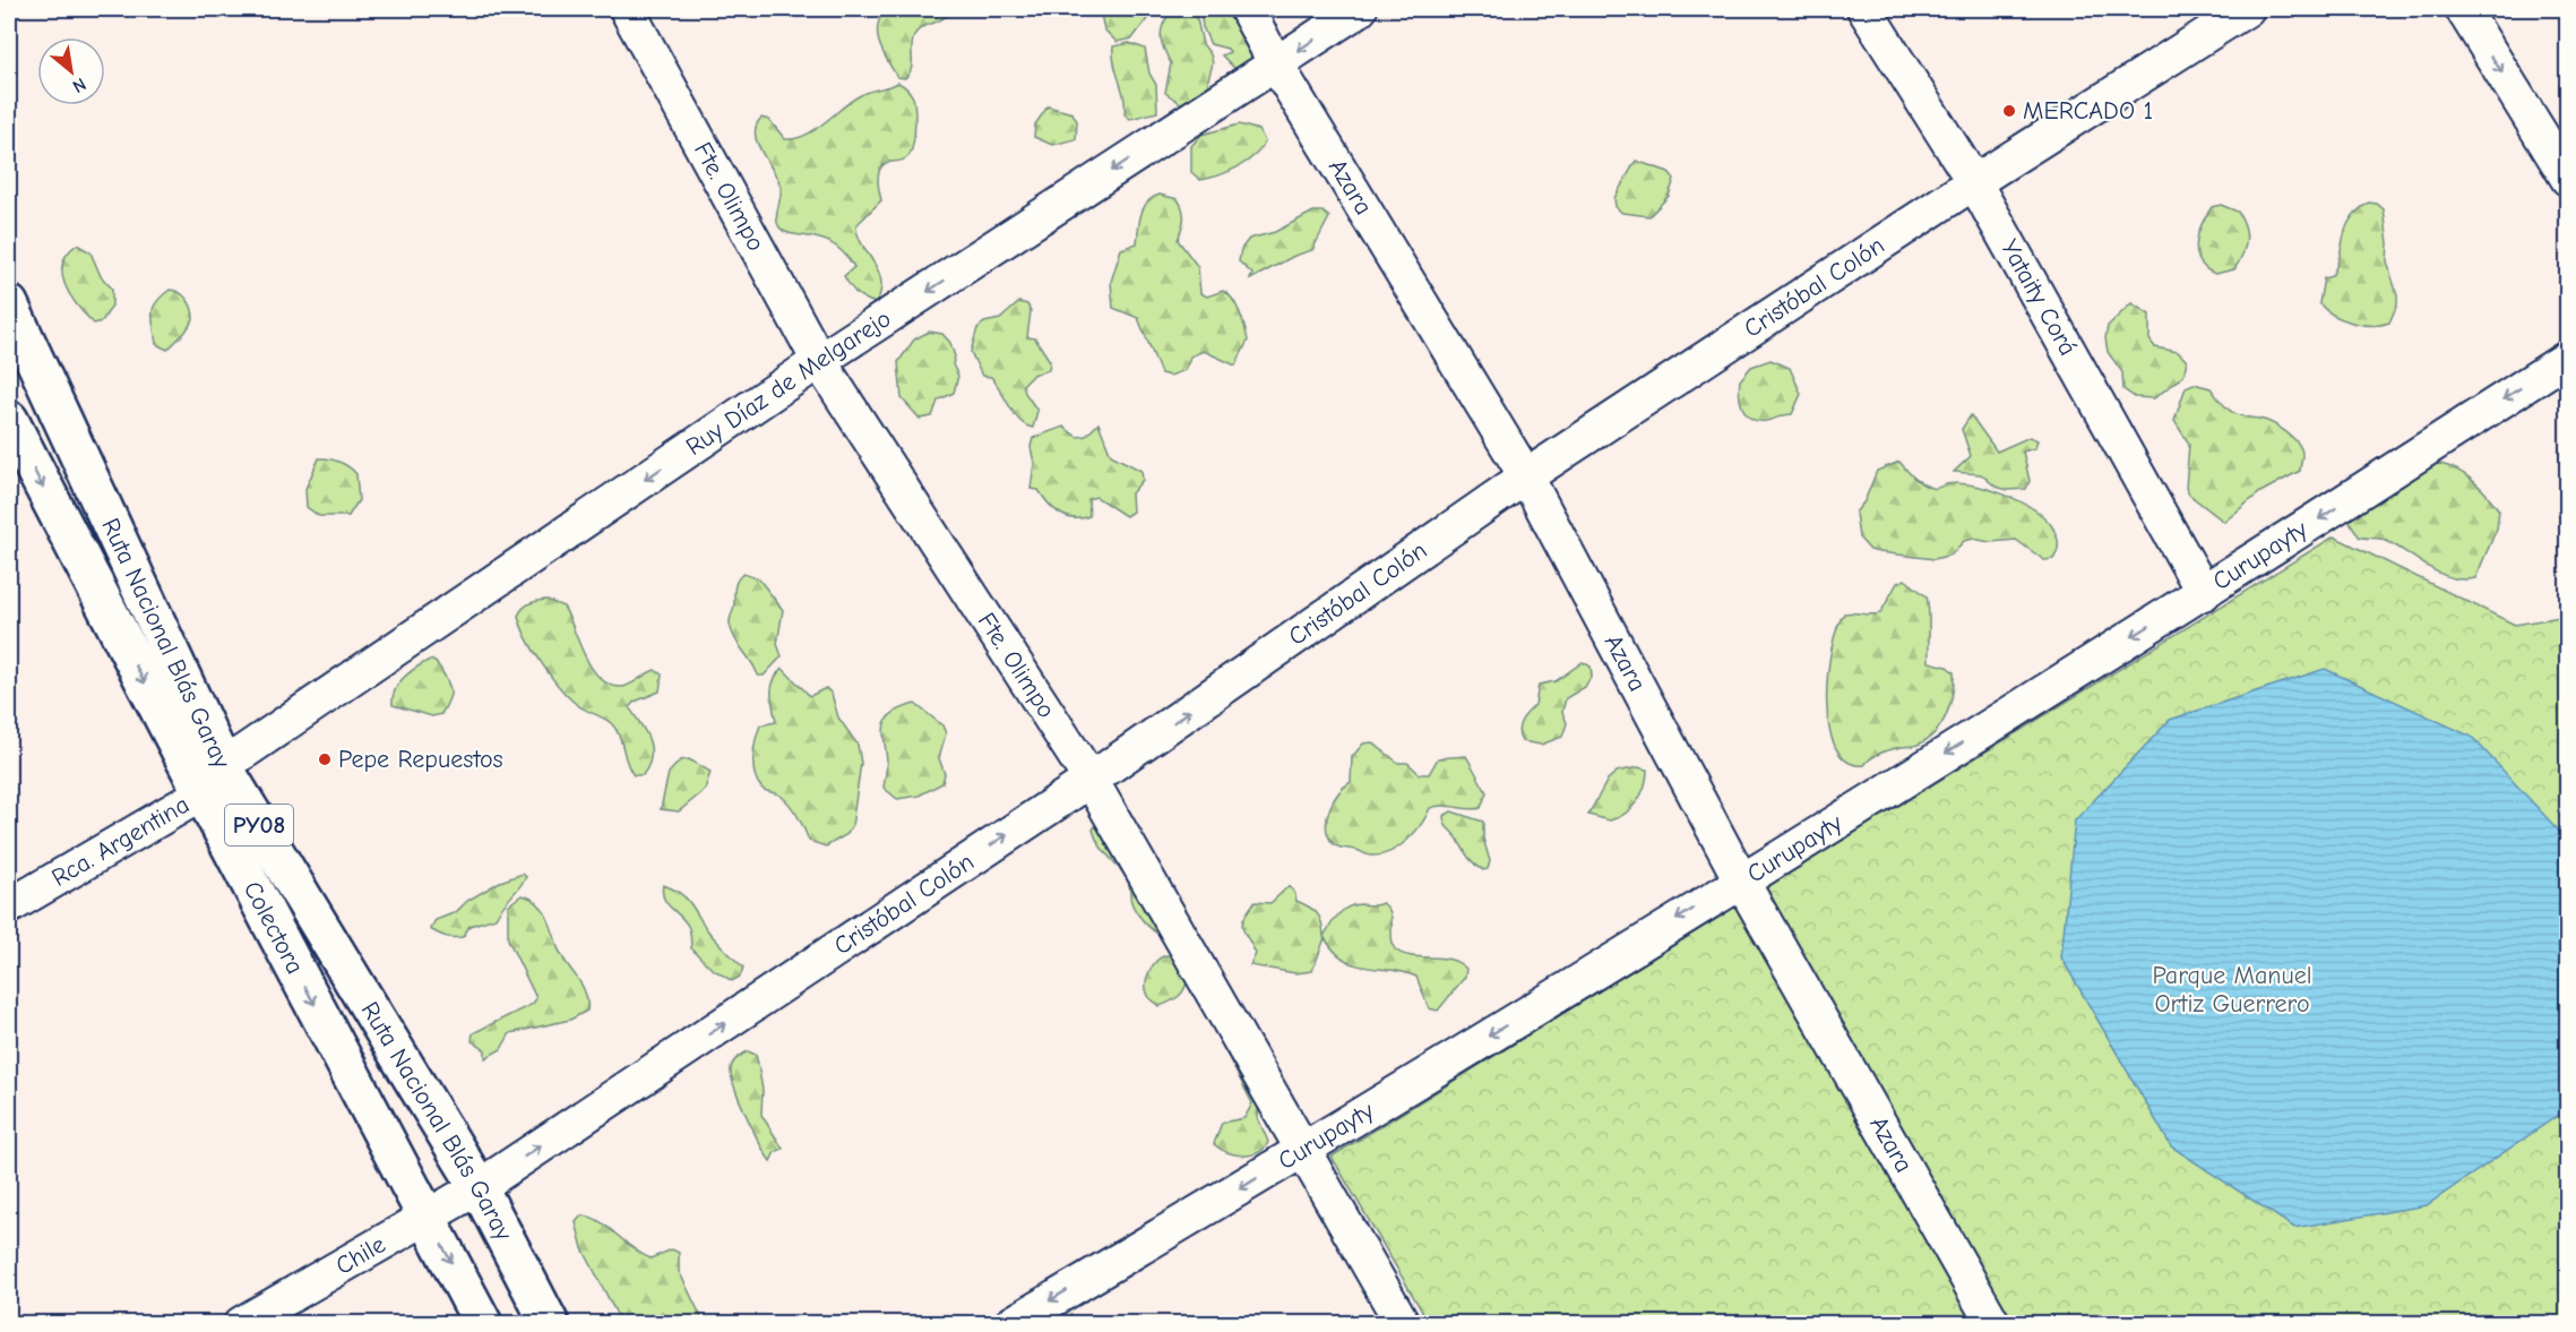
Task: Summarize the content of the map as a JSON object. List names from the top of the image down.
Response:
{
  "streets": {
    "main road": ["Ruta Nacional Blás Garay", "PY08", "Colectora"],
    "street": [
      "Azara",
      "Fte. Olimpo",
      "Cristóbal Colón",
      "Yataity Corá",
      "Ruy Díaz de Melgarejo",
      "Curupayty",
      "Rca. Argentina",
      "Chile"
    ]
  },
  "crossings": [
    ["Azara", "Cristóbal Colón"],
    ["Azara", "Ruy Díaz de Melgarejo"],
    ["Azara", "Curupayty"],
    ["Fte. Olimpo", "Cristóbal Colón"],
    ["Fte. Olimpo", "Ruy Díaz de Melgarejo"],
    ["Fte. Olimpo", "Curupayty"],
    ["Cristóbal Colón", "Yataity Corá"],
    ["Cristóbal Colón", "Ruta Nacional Blás Garay"],
    ["Cristóbal Colón", "Chile"],
    ["Yataity Corá", "Curupayty"],
    ["Ruy Díaz de Melgarejo", "Ruta Nacional Blás Garay"],
    ["Ruy Díaz de Melgarejo", "Rca. Argentina"],
    ["Ruy Díaz de Melgarejo", "Colectora"],
    ["Ruta Nacional Blás Garay", "Rca. Argentina"],
    ["Ruta Nacional Blás Garay", "Colectora"],
    ["Ruta Nacional Blás Garay", "Chile"],
    ["Rca. Argentina", "Colectora"],
    ["Colectora", "Chile"]
  ],
  "one_way": [
    "Cristóbal Colón",
    "Ruy Díaz de Melgarejo",
    "Curupayty",
    "Colectora"
  ],
  "parks": ["Parque Manuel Ortiz Guerrero"],
  "places": ["MERCADO 1", "Pepe Repuestos"],
  "north": "bottom right"
}
